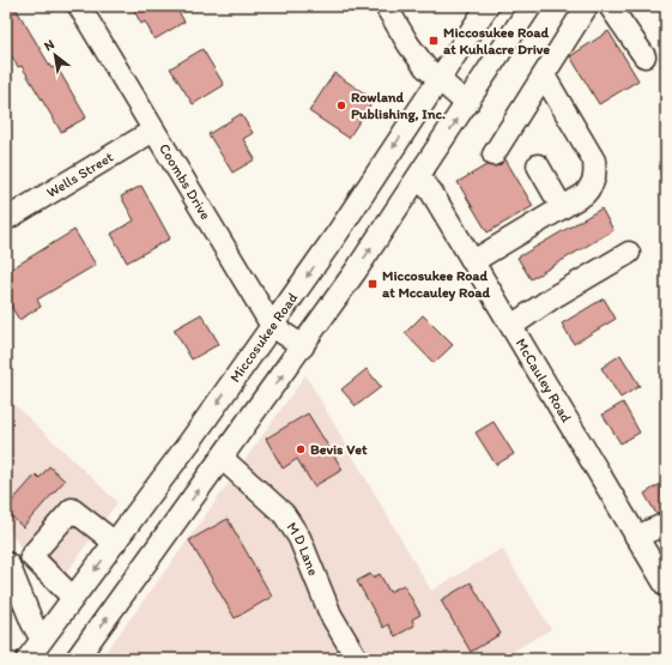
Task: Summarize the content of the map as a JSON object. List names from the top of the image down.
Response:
{
  "streets": {
    "street": [
      "Wells Street",
      "Coombs Drive",
      "Miccosukee Road",
      "McCauley Road",
      "M D Lane"
    ]
  },
  "crossings": [
    ["Wells Street", "Coombs Drive"],
    ["Coombs Drive", "Miccosukee Road"]
  ],
  "places": {
    "transit": ["Miccosukee Road at Kuhlacre Drive", "Miccosukee Road at Mccauley Road"],
    "other": ["Rowland Publishing, Inc.", "Bevis Vet"]
  },
  "north": "top left"
}
